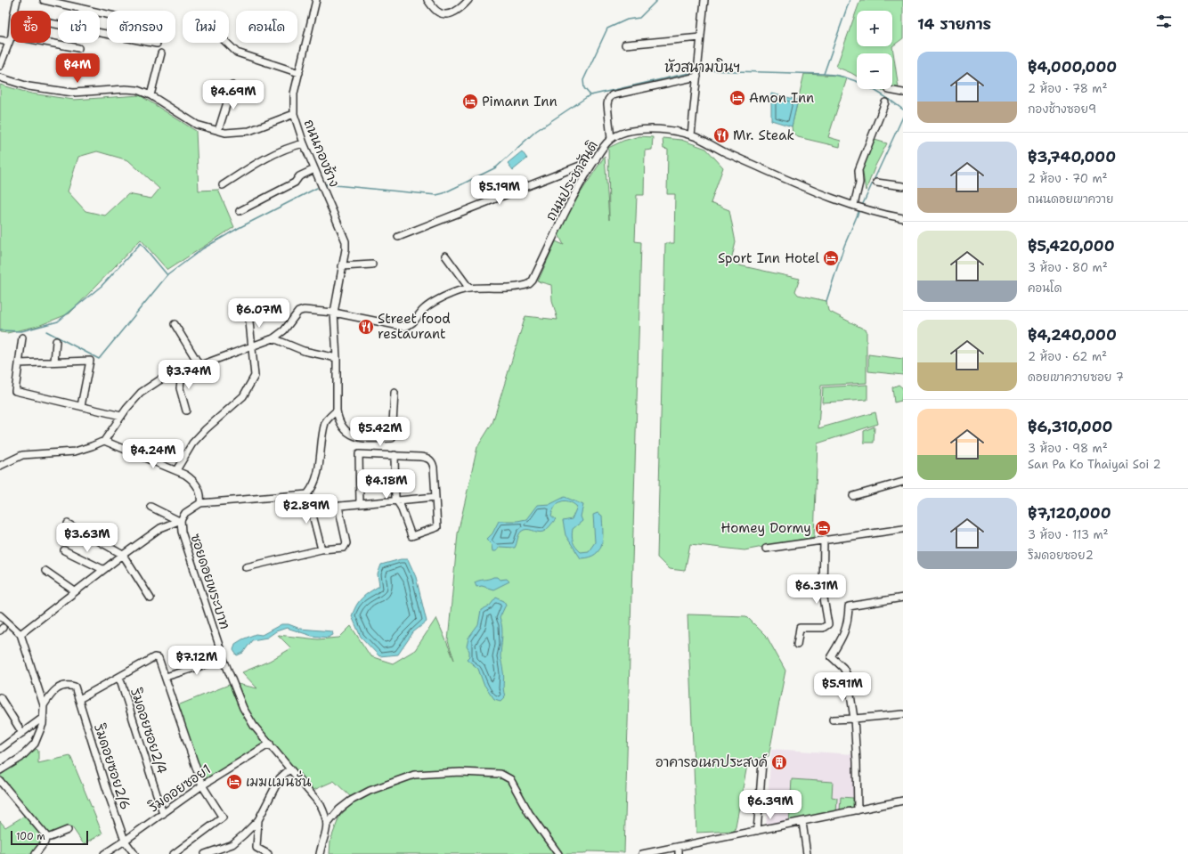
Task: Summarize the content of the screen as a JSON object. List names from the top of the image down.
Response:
{
  "streets": {
    "street": [
      "ถนนกองช้าง",
      "ถนนประชาสันติ",
      "ซอยดอยพระบาท",
      "ริมดอยซอย2/4",
      "ริมดอยซอย2/6",
      "ริมดอยซอย1"
    ]
  },
  "crossings": [
    ["ถนนกองช้าง", "ถนนประชาสันติ"],
    ["ซอยดอยพระบาท", "ริมดอยซอย1"],
    ["ริมดอยซอย2/4", "ริมดอยซอย1"],
    ["ริมดอยซอย2/6", "ริมดอยซอย1"]
  ],
  "districts": ["หัวสนามบินฯ"],
  "places": {
    "hotel": [
      "Amon Inn",
      "Pimann Inn",
      "Sport Inn Hotel",
      "Homey Dormy",
      "เมฆแมนชั่น"
    ],
    "restaurant": ["Mr. Steak", "Street food restaurant"],
    "building": ["อาคารอเนกประสงค์"]
  },
  "scale_bar": "100 m",
  "page": {
    "heading": "14 รายการ",
    "map_buttons": ["+", "−"],
    "chip": [
      "ซื้อ",
      "เช่า",
      "ตัวกรอง",
      "ใหม่",
      "คอนโด"
    ],
    "list": [
      {
        "name": "฿4,000,000",
        "note": "2 ห้อง · 78 m² · กองช้างซอย9"
      },
      {
        "name": "฿3,740,000",
        "note": "2 ห้อง · 70 m² · ถนนดอยเขาควาย"
      },
      {
        "name": "฿5,420,000",
        "note": "3 ห้อง · 80 m² · คอนโด"
      },
      {
        "name": "฿4,240,000",
        "note": "2 ห้อง · 62 m² · ดอยเขาควายซอย 7"
      },
      {
        "name": "฿6,310,000",
        "note": "3 ห้อง · 98 m² · San Pa Ko Thaiyai Soi 2"
      },
      {
        "name": "฿7,120,000",
        "note": "3 ห้อง · 113 m² · ริมดอยซอย2"
      }
    ],
    "price": [
      "฿4M",
      "฿4.69M",
      "฿5.19M",
      "฿6.07M",
      "฿3.74M",
      "฿5.42M",
      "฿4.24M",
      "฿4.18M",
      "฿2.89M",
      "฿3.63M",
      "฿6.31M",
      "฿7.12M",
      "฿5.91M",
      "฿6.39M"
    ],
    "scale": "100 m"
  }
}
